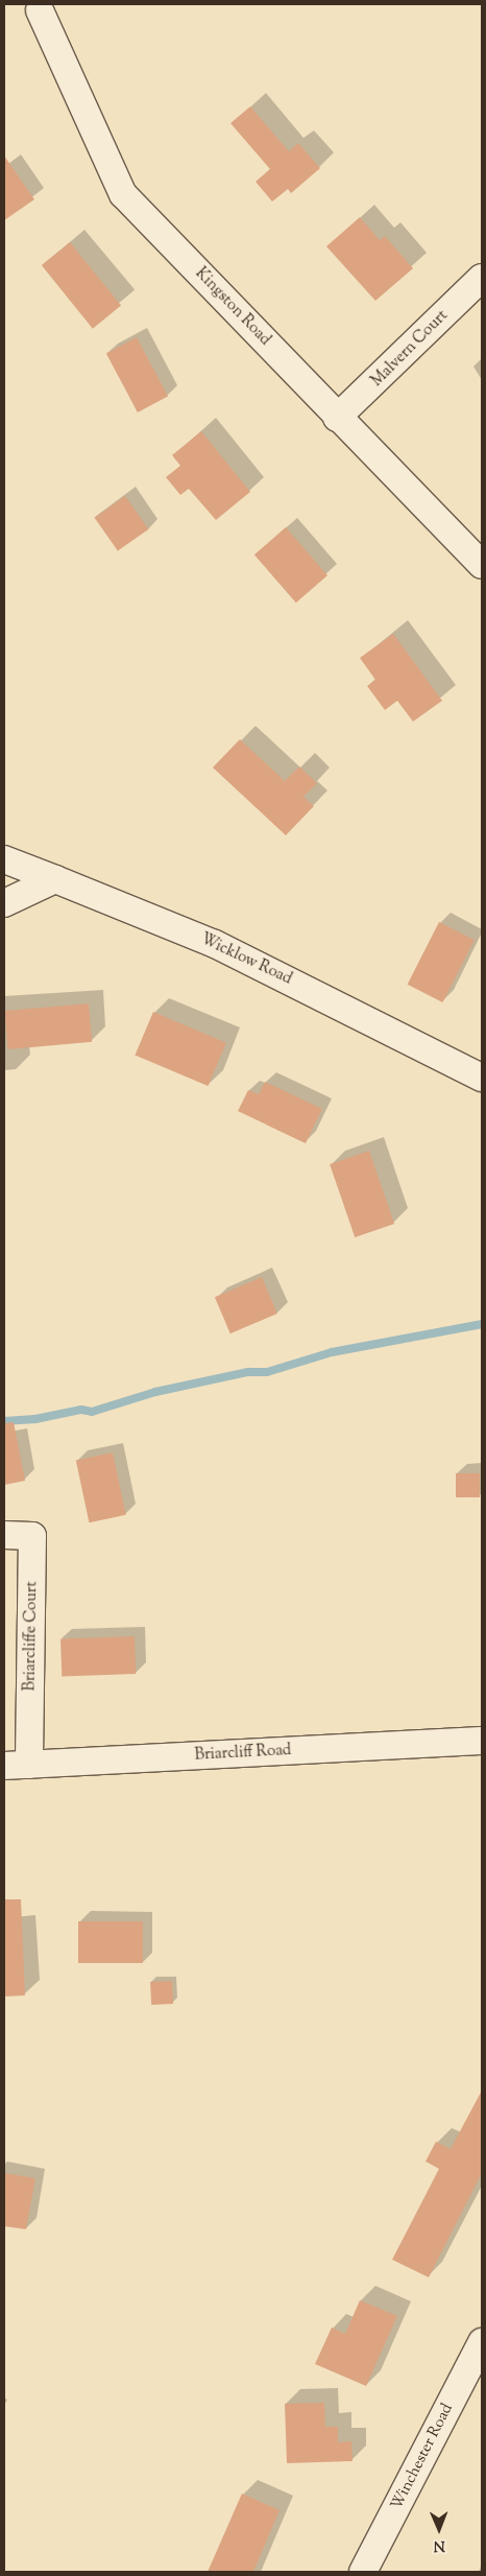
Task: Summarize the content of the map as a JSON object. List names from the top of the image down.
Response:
{
  "streets": {
    "street": [
      "Kingston Road",
      "Malvern Court",
      "Wicklow Road",
      "Briarcliffe Court",
      "Briarcliff Road",
      "Winchester Road"
    ]
  },
  "crossings": [
    ["Kingston Road", "Malvern Court"],
    ["Briarcliffe Court", "Briarcliff Road"]
  ],
  "north": "bottom"
}
